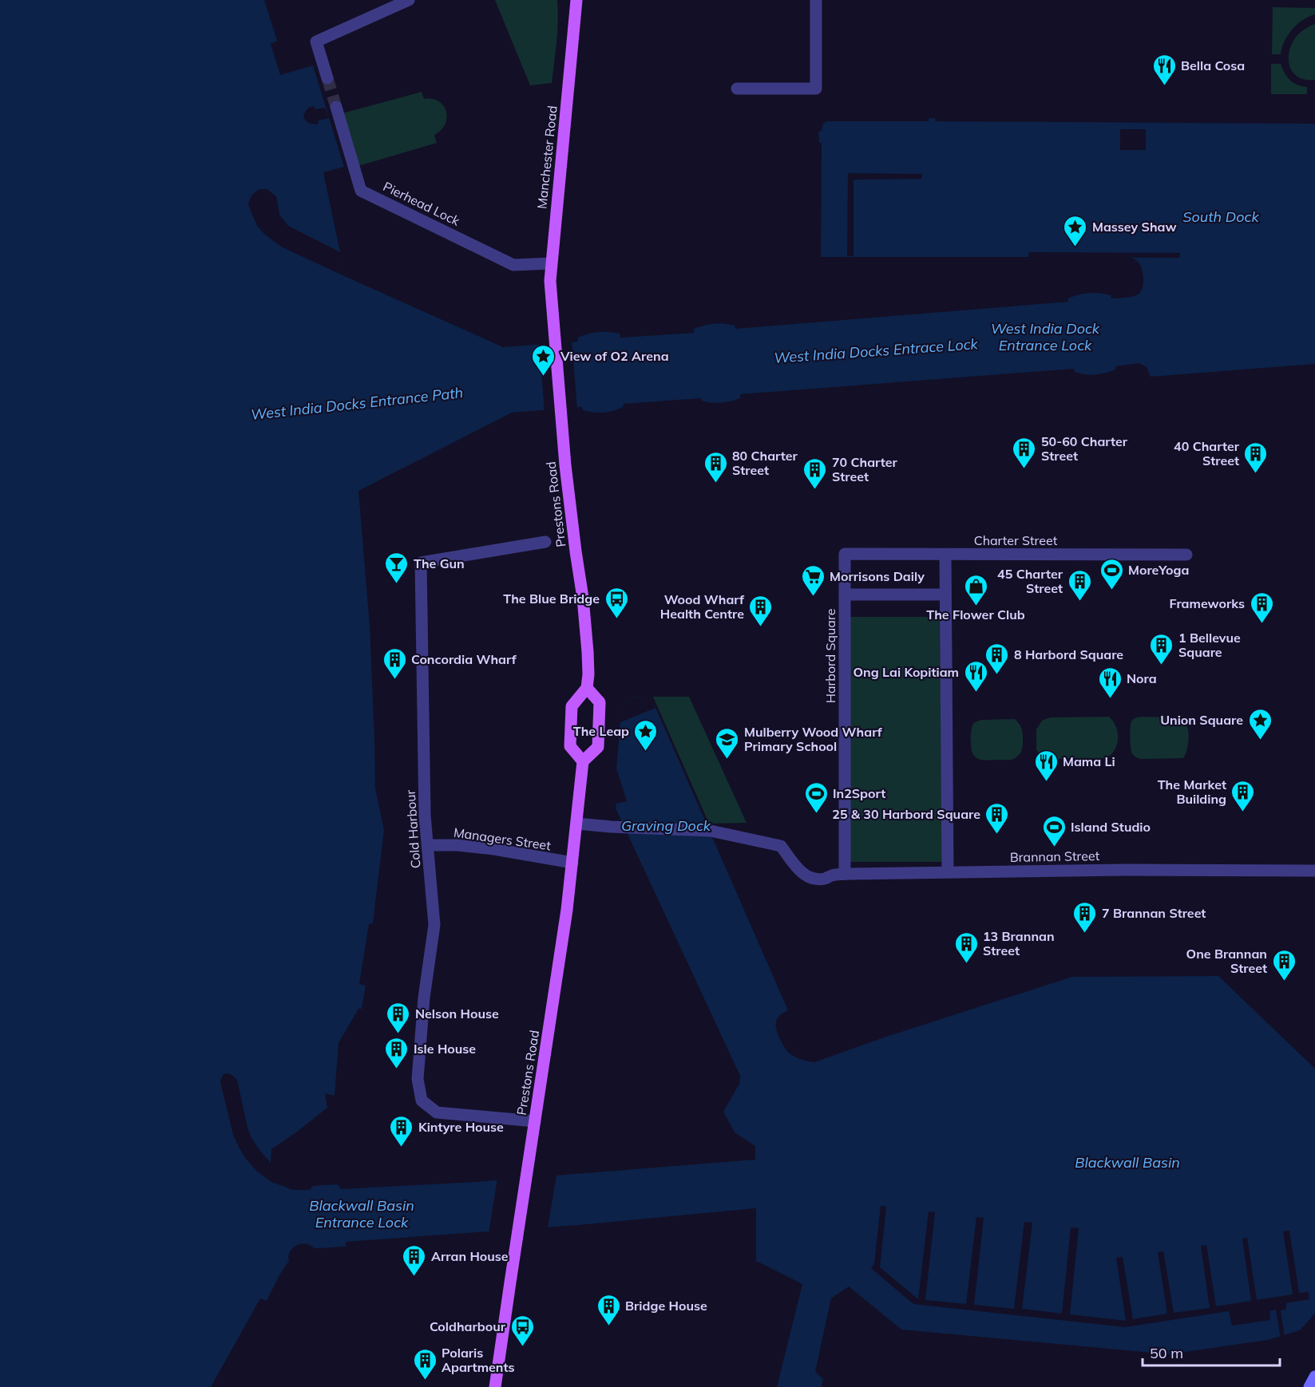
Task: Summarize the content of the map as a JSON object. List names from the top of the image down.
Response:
{
  "streets": {
    "main road": ["Manchester Road", "Prestons Road"],
    "street": [
      "Pierhead Lock",
      "Charter Street",
      "Harbord Square",
      "Cold Harbour",
      "Managers Street",
      "Brannan Street"
    ]
  },
  "crossings": [
    ["Manchester Road", "Pierhead Lock"],
    ["Manchester Road", "Prestons Road"],
    ["Prestons Road", "Cold Harbour"],
    ["Prestons Road", "Managers Street"],
    ["Prestons Road", "Brannan Street"],
    ["Charter Street", "Harbord Square"],
    ["Harbord Square", "Brannan Street"],
    ["Cold Harbour", "Managers Street"]
  ],
  "water": [
    "South Dock",
    "West India Dock Entrance Lock",
    "West India Docks Entrace Lock",
    "West India Docks Entrance Path",
    "Graving Dock",
    "Blackwall Basin",
    "Blackwall Basin Entrance Lock"
  ],
  "places": {
    "restaurant": [
      "Bella Cosa",
      "Ong Lai Kopitiam",
      "Nora",
      "Mama Li"
    ],
    "place": [
      "Massey Shaw",
      "View of O2 Arena",
      "Union Square",
      "The Leap"
    ],
    "building": [
      "50-60 Charter Street",
      "40 Charter Street",
      "80 Charter Street",
      "70 Charter Street",
      "45 Charter Street",
      "Frameworks",
      "Wood Wharf Health Centre",
      "1 Bellevue Square",
      "8 Harbord Square",
      "Concordia Wharf",
      "The Market Building",
      "25 & 30 Harbord Square",
      "7 Brannan Street",
      "13 Brannan Street",
      "One Brannan Street",
      "Nelson House",
      "Isle House",
      "Kintyre House",
      "Arran House",
      "Bridge House",
      "Polaris Apartments"
    ],
    "bar": ["The Gun"],
    "sports": ["MoreYoga", "In2Sport", "Island Studio"],
    "supermarket": ["Morrisons Daily"],
    "shop": ["The Flower Club"],
    "bus stop": ["The Blue Bridge", "Coldharbour"],
    "school or university": ["Mulberry Wood Wharf Primary School"]
  },
  "scale_bar": "50 m"
}
